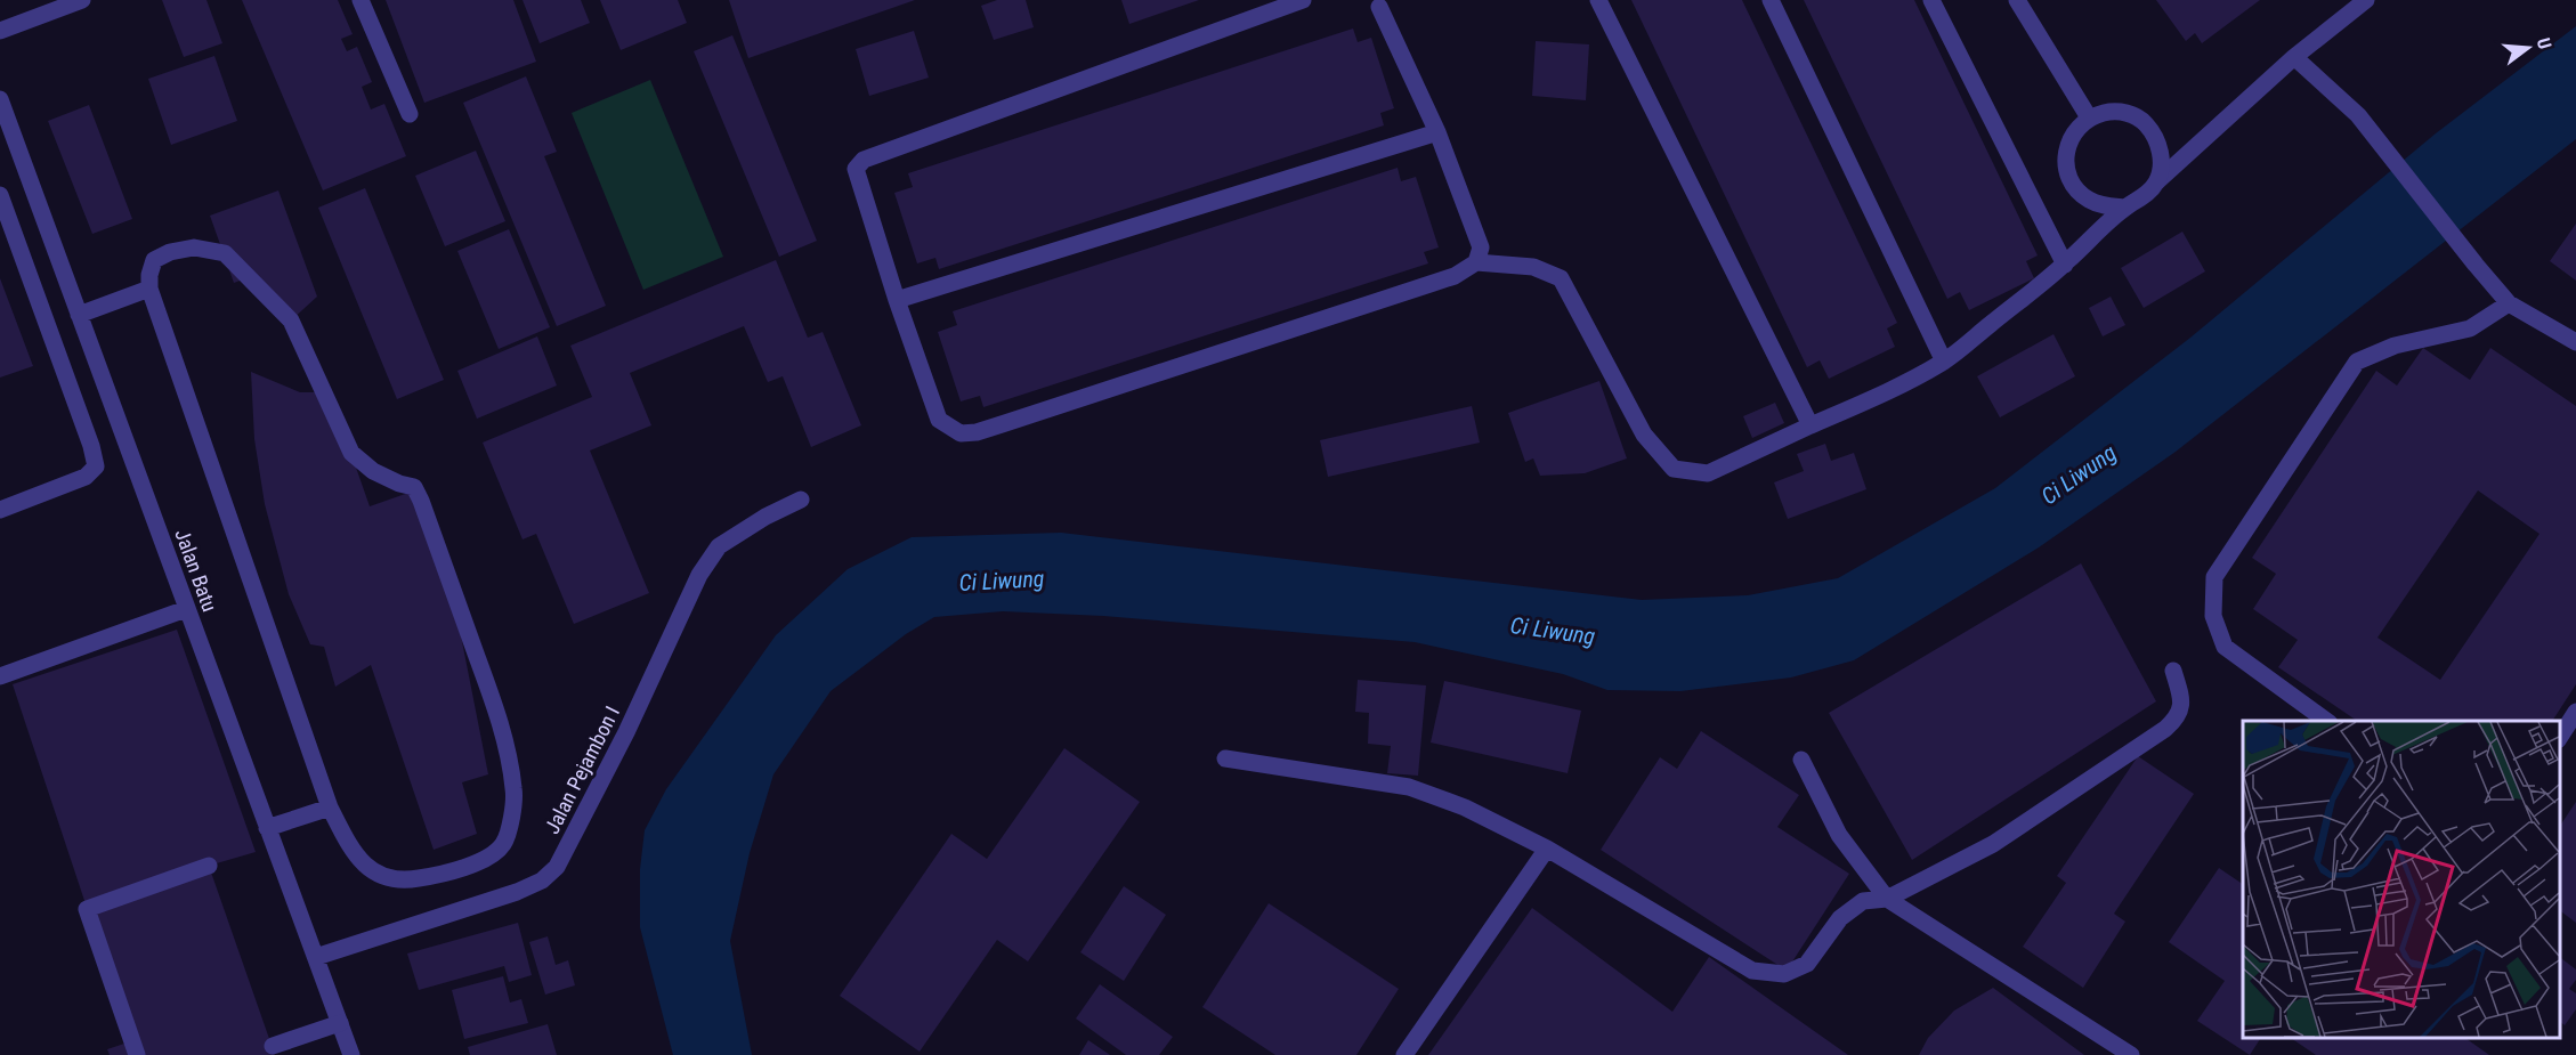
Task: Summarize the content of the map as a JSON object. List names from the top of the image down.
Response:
{
  "streets": {
    "street": ["Jalan Batu", "Jalan Pejambon I"]
  },
  "crossings": [
    ["Jalan Batu", "Jalan Pejambon I"]
  ],
  "water": ["Ci Liwung"],
  "north": "right"
}
